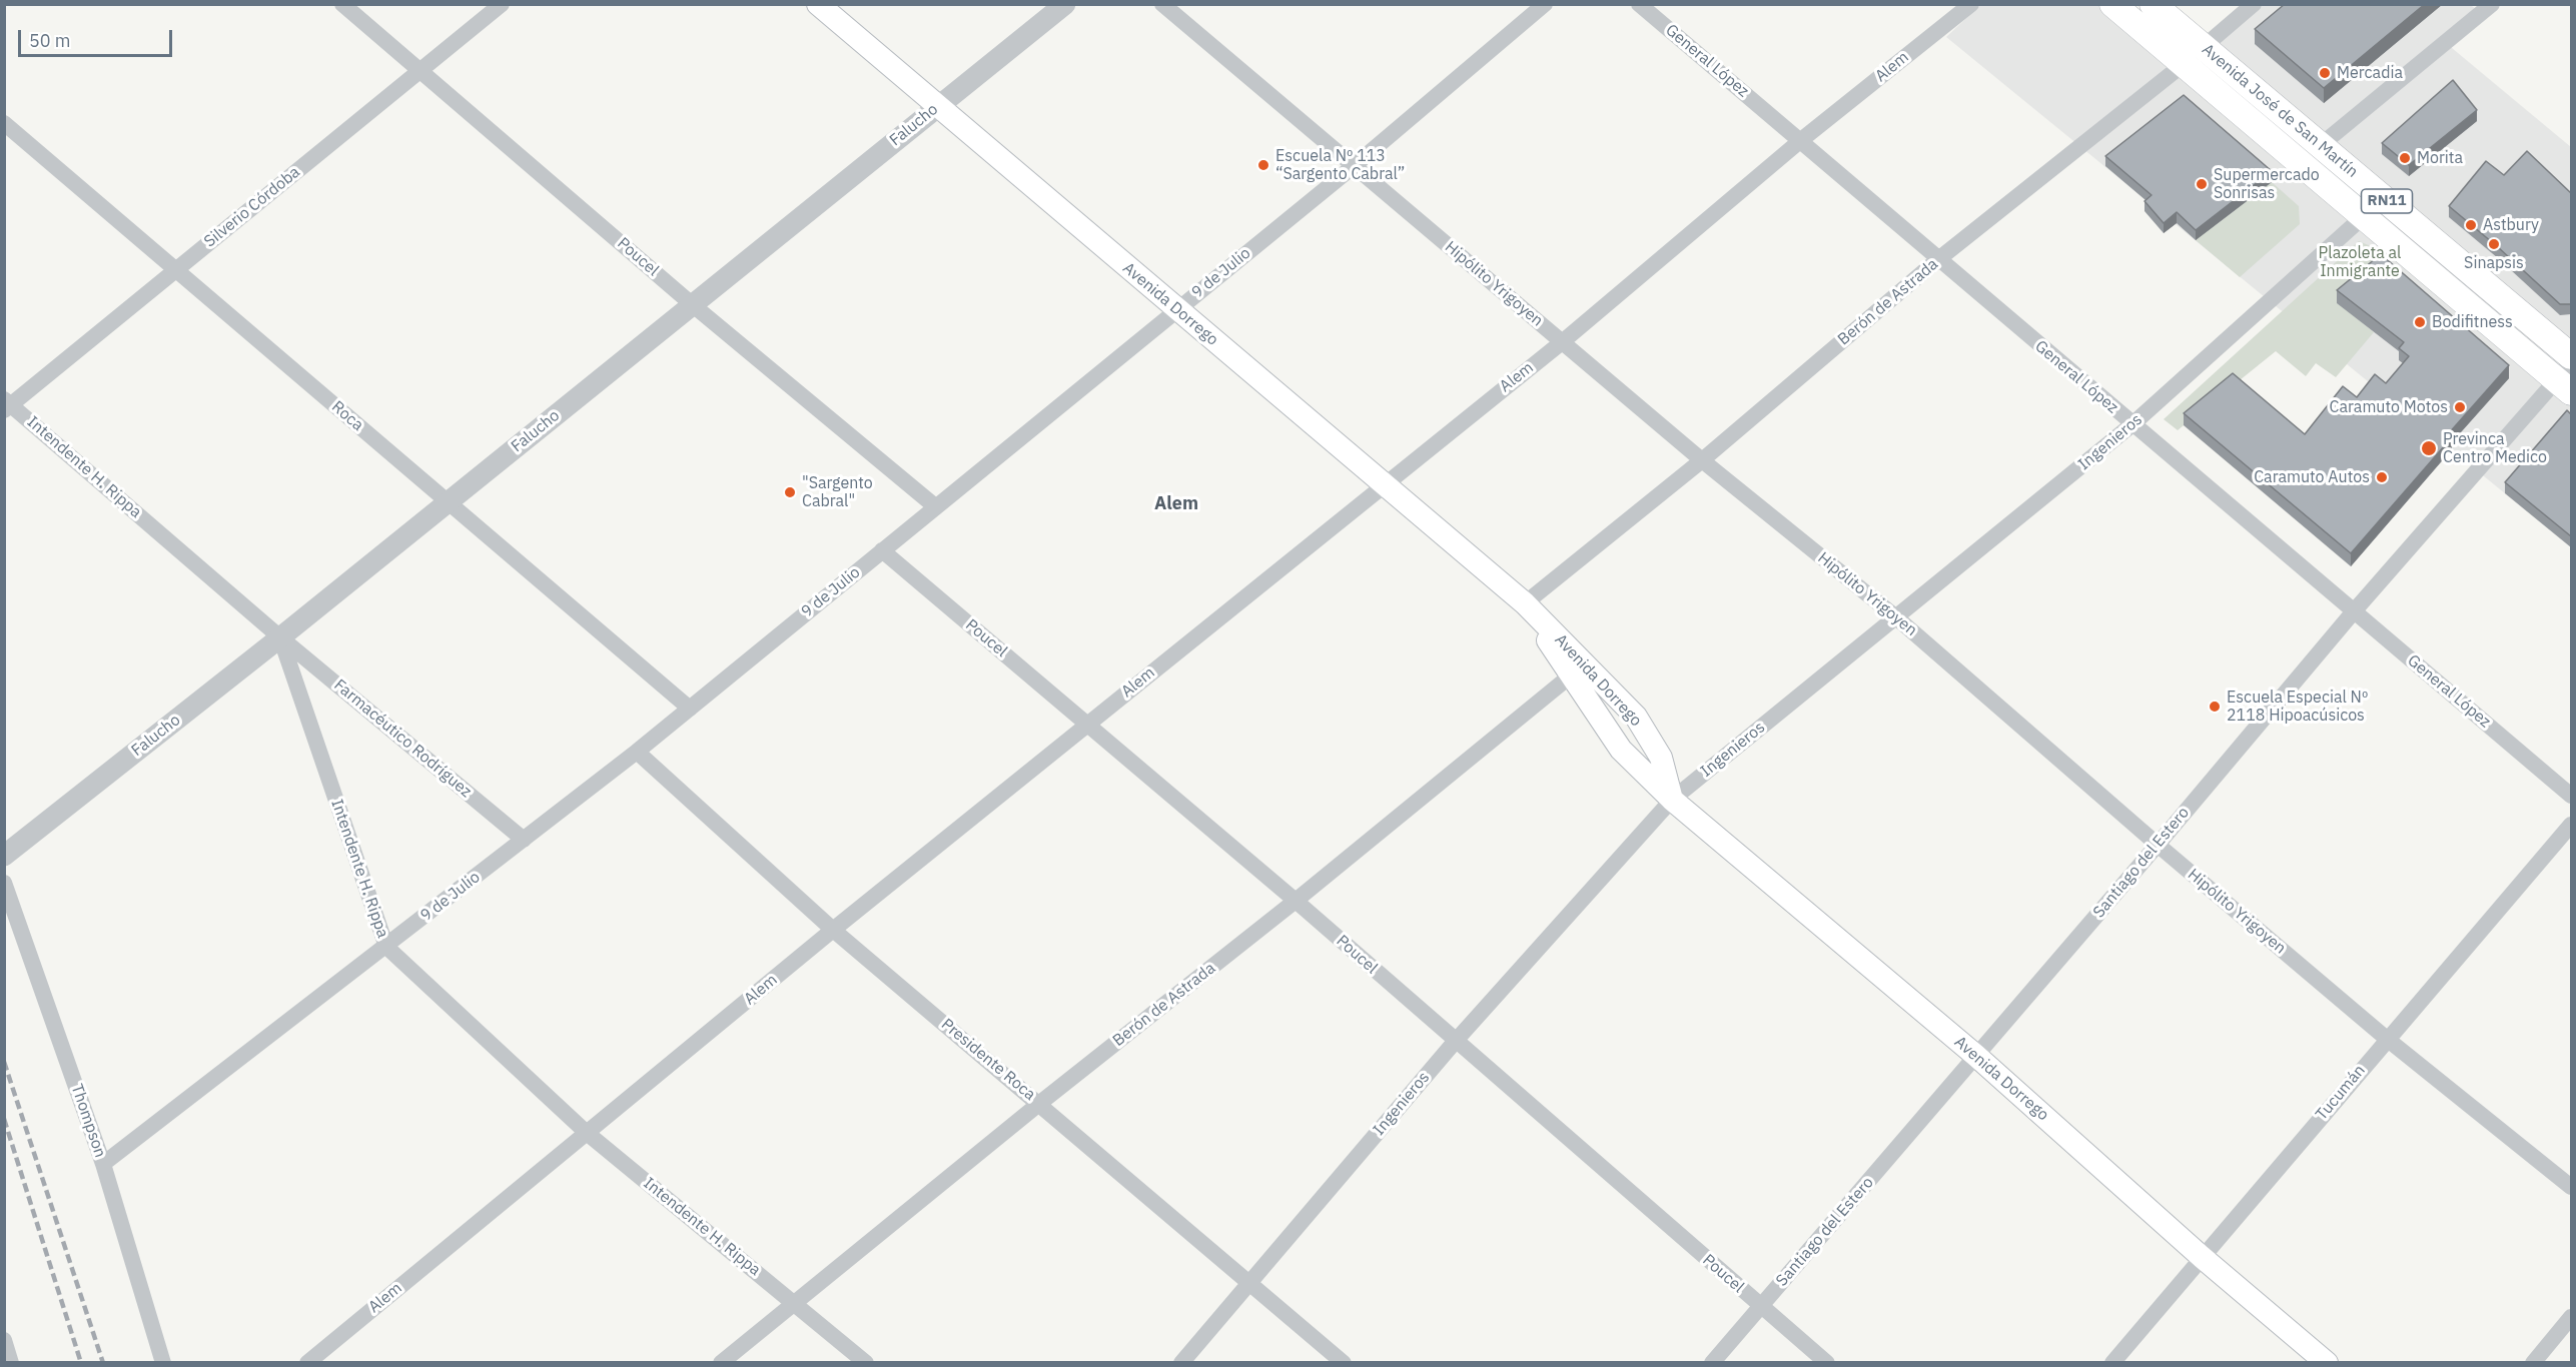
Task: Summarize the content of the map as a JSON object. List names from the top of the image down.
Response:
{
  "streets": {
    "main road": ["Avenida José de San Martín", "RN11", "Avenida Dorrego"],
    "street": [
      "General López",
      "Alem",
      "Falucho",
      "Silverio Córdoba",
      "Poucel",
      "9 de Julio",
      "Hipólito Yrigoyen",
      "Berón de Astrada",
      "Roca",
      "Ingenieros",
      "Intendente H. Rippa",
      "Farmacéutico Rodríguez",
      "Santiago del Estero",
      "Presidente Roca",
      "Tucumán",
      "Thompson"
    ]
  },
  "crossings": [
    ["General López", "Alem"],
    ["General López", "Berón de Astrada"],
    ["General López", "Ingenieros"],
    ["General López", "Santiago del Estero"],
    ["Alem", "Poucel"],
    ["Alem", "Hipólito Yrigoyen"],
    ["Alem", "Avenida Dorrego"],
    ["Alem", "Intendente H. Rippa"],
    ["Alem", "Presidente Roca"],
    ["Avenida José de San Martín", "Berón de Astrada"],
    ["Avenida José de San Martín", "Ingenieros"],
    ["Avenida José de San Martín", "Santiago del Estero"],
    ["Falucho", "Poucel"],
    ["Falucho", "Avenida Dorrego"],
    ["Falucho", "Roca"],
    ["Falucho", "Intendente H. Rippa"],
    ["Falucho", "Farmacéutico Rodríguez"],
    ["Silverio Córdoba", "Poucel"],
    ["Silverio Córdoba", "Roca"],
    ["Silverio Córdoba", "Intendente H. Rippa"],
    ["Poucel", "9 de Julio"],
    ["Poucel", "Berón de Astrada"],
    ["Poucel", "Ingenieros"],
    ["Poucel", "Santiago del Estero"],
    ["9 de Julio", "Hipólito Yrigoyen"],
    ["9 de Julio", "Avenida Dorrego"],
    ["9 de Julio", "Roca"],
    ["9 de Julio", "Intendente H. Rippa"],
    ["9 de Julio", "Farmacéutico Rodríguez"],
    ["9 de Julio", "Presidente Roca"],
    ["9 de Julio", "Thompson"],
    ["Hipólito Yrigoyen", "Berón de Astrada"],
    ["Hipólito Yrigoyen", "Ingenieros"],
    ["Hipólito Yrigoyen", "Santiago del Estero"],
    ["Hipólito Yrigoyen", "Tucumán"],
    ["Berón de Astrada", "Avenida Dorrego"],
    ["Berón de Astrada", "Intendente H. Rippa"],
    ["Berón de Astrada", "Presidente Roca"],
    ["Avenida Dorrego", "Ingenieros"],
    ["Avenida Dorrego", "Santiago del Estero"],
    ["Avenida Dorrego", "Tucumán"],
    ["Ingenieros", "Presidente Roca"],
    ["Intendente H. Rippa", "Farmacéutico Rodríguez"]
  ],
  "districts": ["Alem"],
  "parks": ["Plazoleta al Inmigrante"],
  "places": [
    "Mercadia",
    "Morita",
    "Escuela Nº 113 “Sargento Cabral”",
    "Supermercado Sonrisas",
    "Astbury",
    "Sinapsis",
    "Bodifitness",
    "Caramuto Motos",
    "Previnca Centro Medico",
    "Caramuto Autos",
    "\"Sargento Cabral\"",
    "Escuela Especial Nº 2118 Hipoacúsicos"
  ],
  "scale_bar": "50 m"
}
